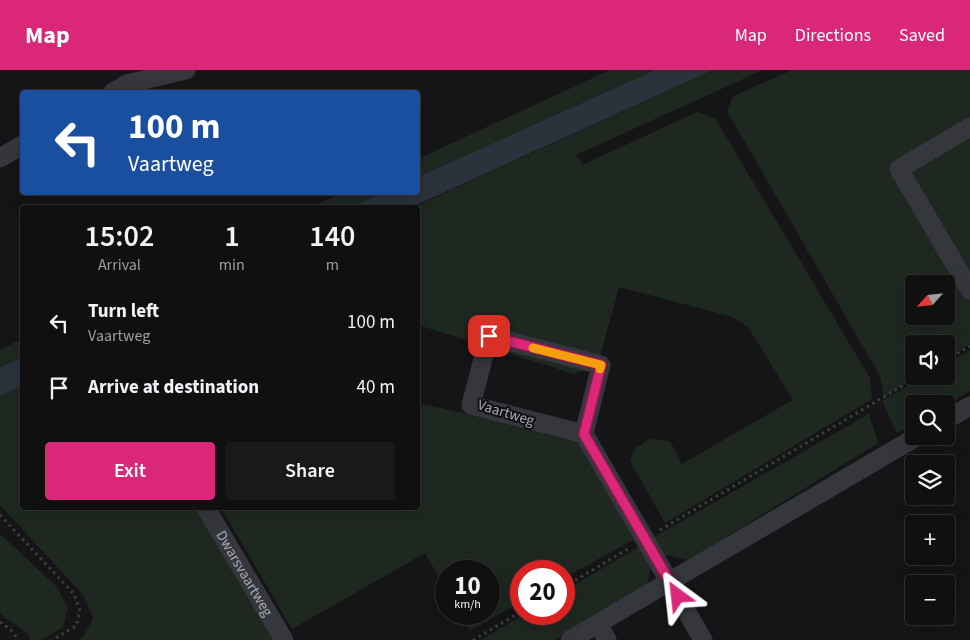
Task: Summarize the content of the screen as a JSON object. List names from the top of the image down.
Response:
{
  "streets": {
    "street": ["Vaartweg", "Dwarsvaartweg"]
  },
  "north": "bottom left",
  "page": {
    "header": "Map",
    "nav": ["Map", "Directions", "Saved"],
    "turn": ["100 m", "Vaartweg"],
    "eta": [
      "15:02",
      "Arrival",
      "1",
      "min",
      "140",
      "m"
    ],
    "map_buttons": ["+", "−"],
    "list": [
      {
        "name": "Turn left",
        "note": "Vaartweg",
        "value": "100 m"
      },
      {
        "name": "Arrive at destination",
        "value": "40 m"
      }
    ],
    "buttons": ["Exit", "Share"],
    "speed": "10 km/h",
    "limit": "20"
  }
}
